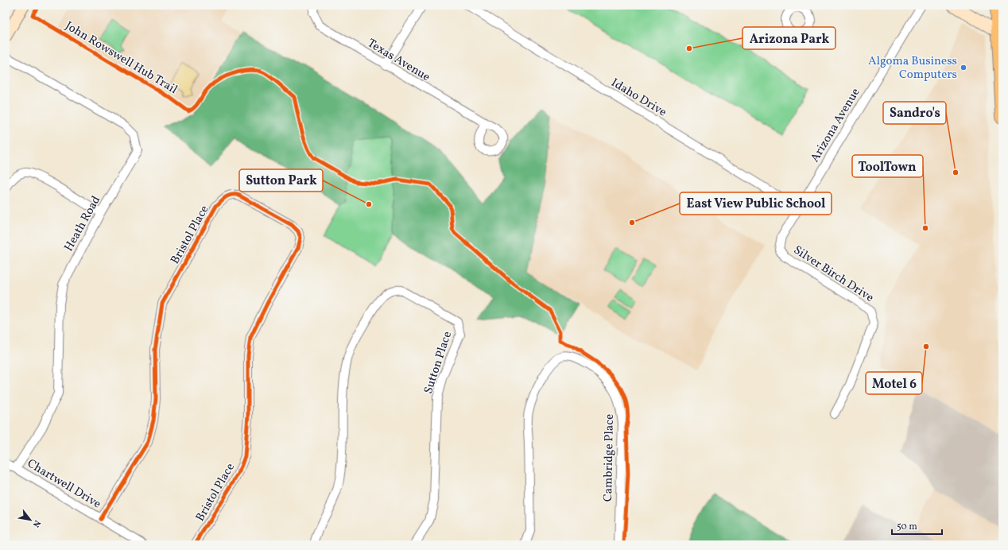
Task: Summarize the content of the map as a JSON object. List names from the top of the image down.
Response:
{
  "streets": {
    "street": [
      "Texas Avenue",
      "Idaho Drive",
      "Arizona Avenue",
      "Heath Road",
      "Bristol Place",
      "Silver Birch Drive",
      "Sutton Place",
      "Cambridge Place",
      "Chartwell Drive"
    ],
    "cycle path": ["John Rowswell Hub Trail"]
  },
  "crossings": [
    ["Idaho Drive", "Arizona Avenue"],
    ["Idaho Drive", "Silver Birch Drive"],
    ["Arizona Avenue", "Silver Birch Drive"],
    ["Heath Road", "Chartwell Drive"],
    ["Bristol Place", "Chartwell Drive"]
  ],
  "places": [
    "Arizona Park",
    "Algoma Business Computers",
    "Sandro's",
    "Sutton Park",
    "East View Public School",
    "ToolTown",
    "Motel 6"
  ],
  "scale_bar": "50 m",
  "north": "bottom right"
}
